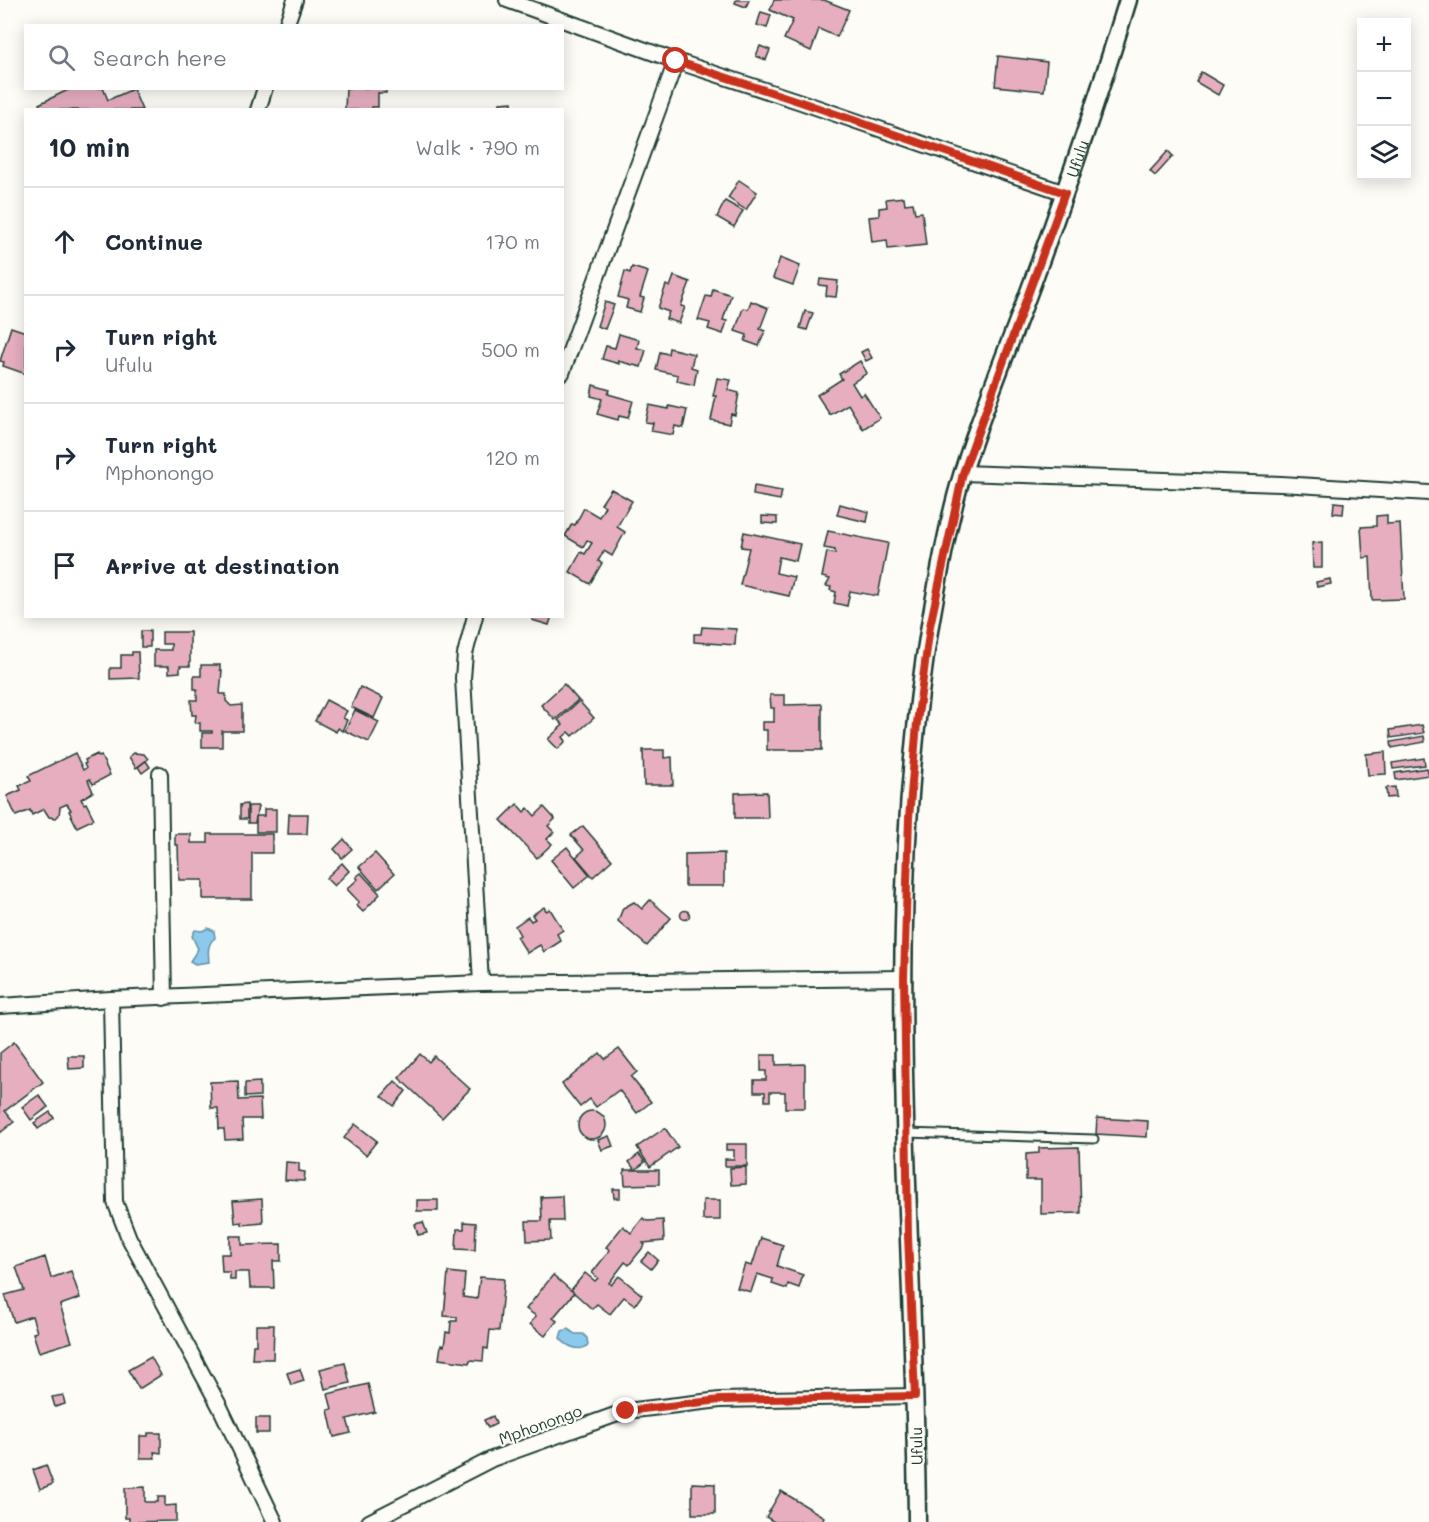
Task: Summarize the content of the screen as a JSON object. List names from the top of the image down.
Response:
{
  "streets": {
    "street": ["Ufulu", "Mphonongo"]
  },
  "crossings": [
    ["Ufulu", "Mphonongo"]
  ],
  "page": {
    "map_buttons": ["+", "−"],
    "search": "Search here",
    "heading": ["10 min", "Walk · 790 m"],
    "list": [
      ["Continue", "170 m"],
      ["Turn right", "Ufulu", "500 m"],
      ["Turn right", "Mphonongo", "120 m"],
      "Arrive at destination"
    ]
  }
}
